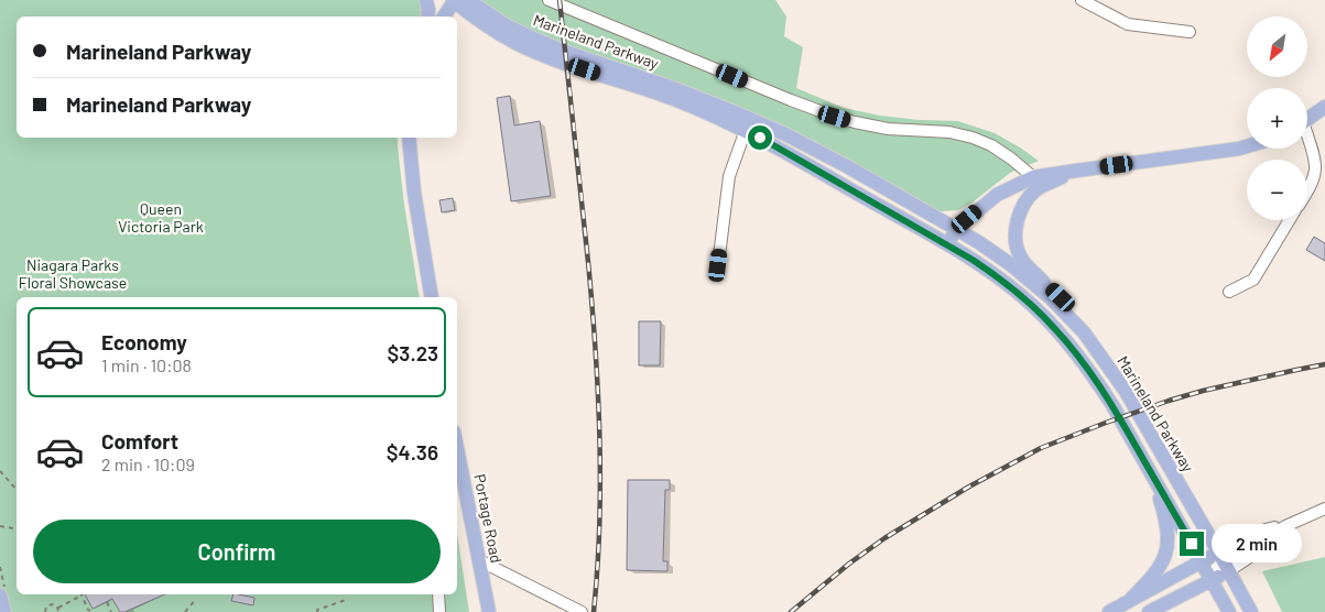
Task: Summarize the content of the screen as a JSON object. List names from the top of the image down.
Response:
{
  "streets": {
    "main road": ["Marineland Parkway", "Portage Road"]
  },
  "parks": ["Queen Victoria Park", "Niagara Parks Floral Showcase"],
  "north": "bottom left",
  "page": {
    "map_buttons": ["+", "−"],
    "banner": ["Marineland Parkway", "Marineland Parkway"],
    "list": [
      {
        "name": "Economy",
        "note": "1 min · 10:08",
        "value": "$3.23"
      },
      {
        "name": "Comfort",
        "note": "2 min · 10:09",
        "value": "$4.36"
      }
    ],
    "buttons": "Confirm",
    "bubble": "2 min"
  }
}
